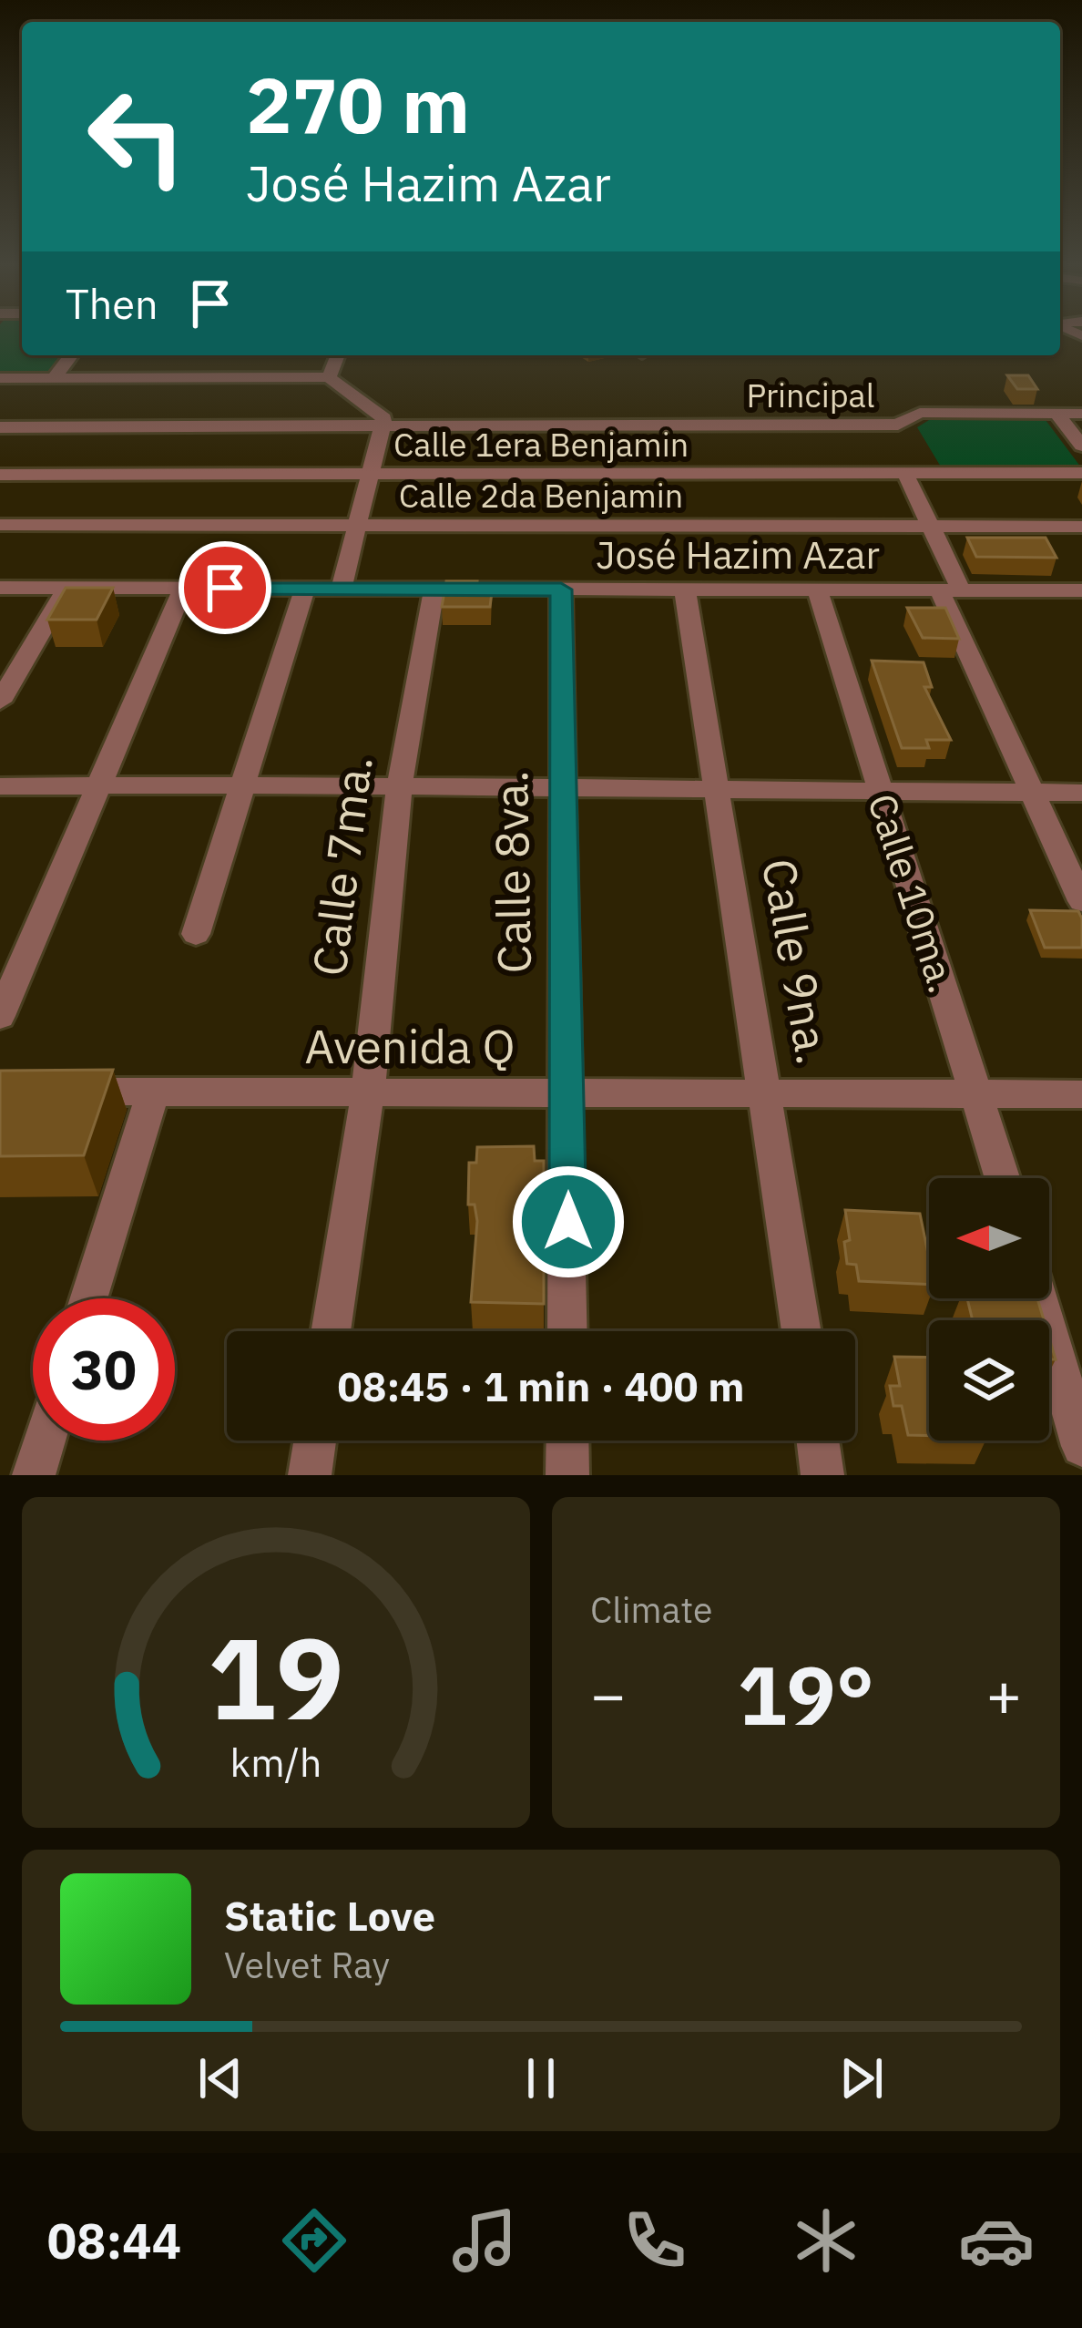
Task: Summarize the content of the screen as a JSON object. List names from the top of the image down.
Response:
{
  "streets": {
    "street": [
      "Principal",
      "Calle 1era Benjamin",
      "Calle 2da Benjamin",
      "José Hazim Azar",
      "Calle 7ma.",
      "Calle 8va.",
      "Calle 10ma.",
      "Calle 9na.",
      "Avenida Q"
    ]
  },
  "crossings": [
    ["José Hazim Azar", "Calle 7ma."],
    ["José Hazim Azar", "Calle 8va."],
    ["José Hazim Azar", "Calle 10ma."],
    ["José Hazim Azar", "Calle 9na."],
    ["Calle 7ma.", "Avenida Q"],
    ["Calle 8va.", "Avenida Q"],
    ["Calle 10ma.", "Avenida Q"],
    ["Calle 9na.", "Avenida Q"]
  ],
  "north": "left",
  "page": {
    "turn": ["270 m", "José Hazim Azar"],
    "then": "Then",
    "limit": "30",
    "trip": "08:45 · 1 min · 400 m",
    "tile": "Climate",
    "heat": ["−", "19°", "+"],
    "song": ["Static Love", "Velvet Ray"],
    "tabs": "08:44",
    "gauge": ["19", "km/h"]
  }
}
